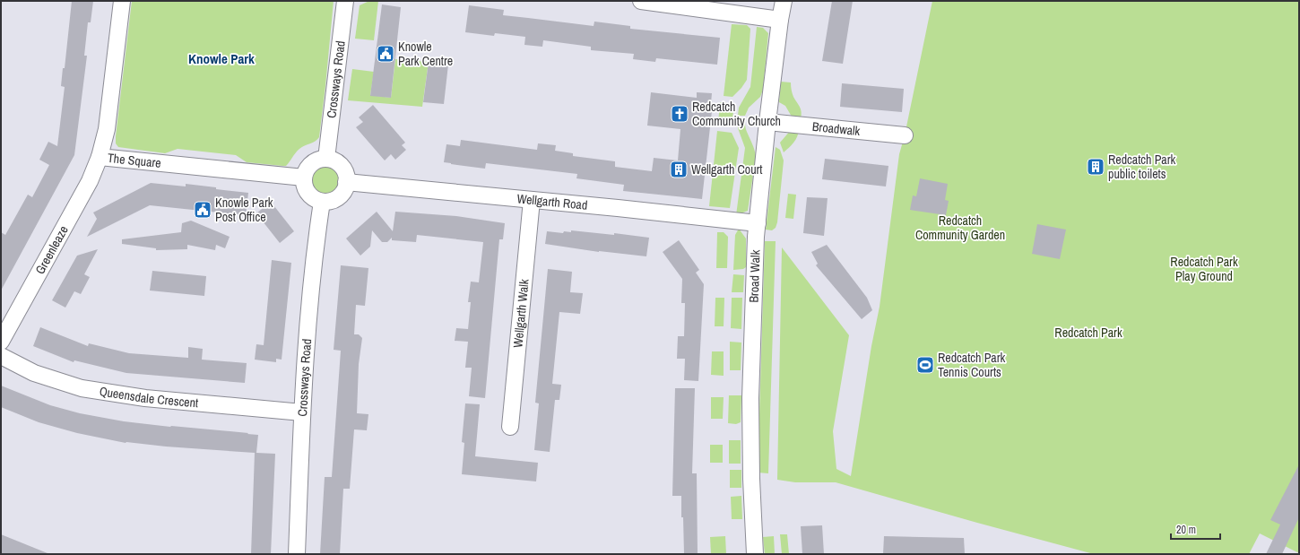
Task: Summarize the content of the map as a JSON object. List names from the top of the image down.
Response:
{
  "streets": {
    "street": [
      "Crossways Road",
      "Broadwalk",
      "The Square",
      "Wellgarth Road",
      "Greenleaze",
      "Broad Walk",
      "Wellgarth Walk",
      "Queensdale Crescent"
    ]
  },
  "crossings": [
    ["Crossways Road", "The Square"],
    ["Crossways Road", "Wellgarth Road"],
    ["Crossways Road", "Queensdale Crescent"],
    ["Broadwalk", "Broad Walk"],
    ["The Square", "Wellgarth Road"],
    ["The Square", "Greenleaze"],
    ["Wellgarth Road", "Broad Walk"],
    ["Wellgarth Road", "Wellgarth Walk"]
  ],
  "districts": ["Knowle Park"],
  "parks": ["Redcatch Community Garden", "Redcatch Park Play Ground", "Redcatch Park"],
  "places": {
    "public building": ["Knowle Park Centre", "Knowle Park Post Office"],
    "church": ["Redcatch Community Church"],
    "building": ["Redcatch Park public toilets", "Wellgarth Court"],
    "sports": ["Redcatch Park Tennis Courts"]
  },
  "scale_bar": "20 m"
}
